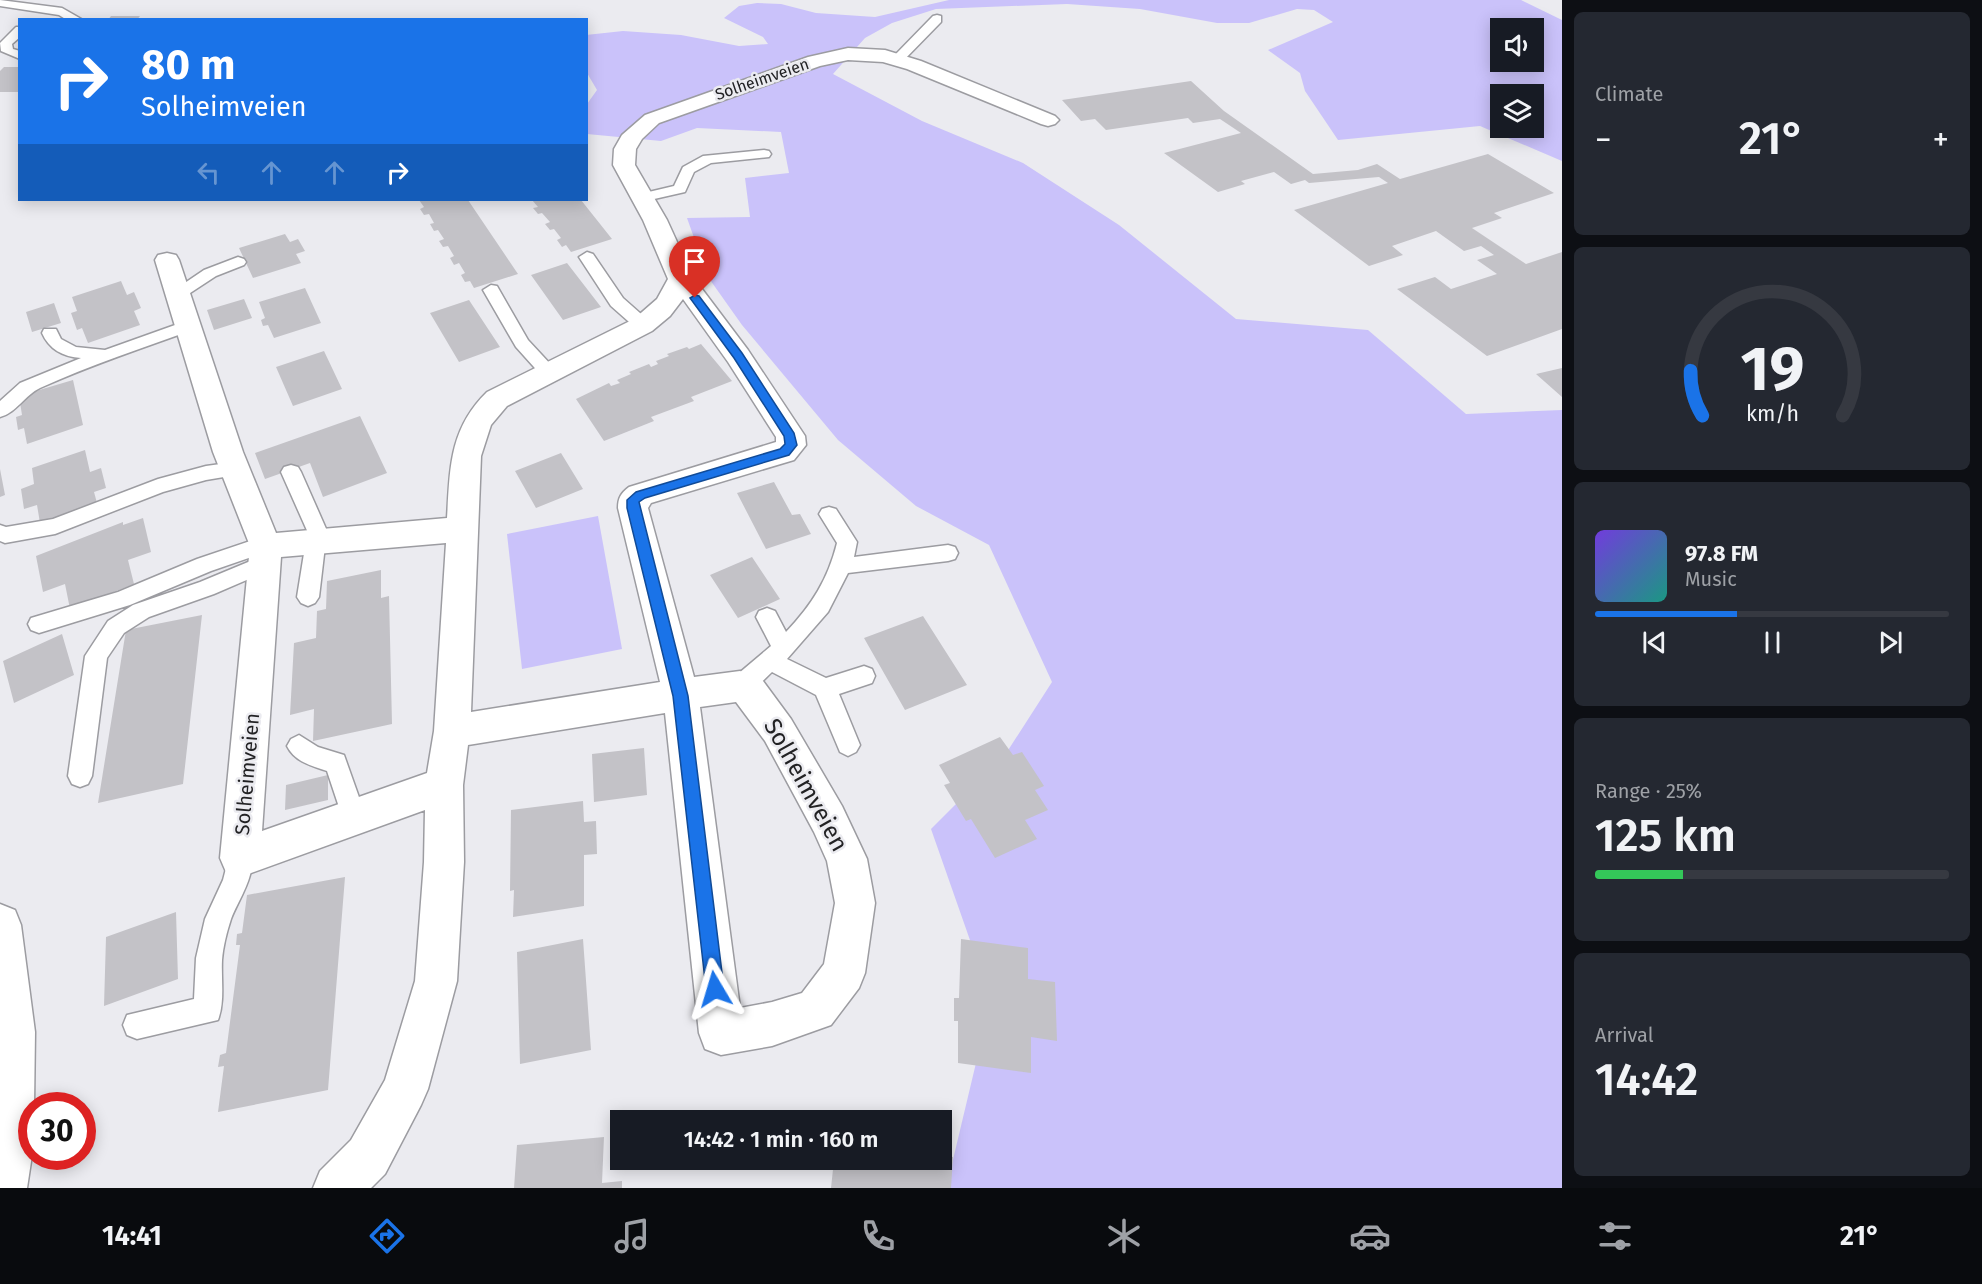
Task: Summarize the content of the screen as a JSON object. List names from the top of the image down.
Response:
{
  "streets": {
    "street": ["Solheimveien"]
  },
  "page": {
    "tile": [
      "Climate",
      ["Range · 25%", "125 km"],
      ["Arrival", "14:42"]
    ],
    "turn": ["80 m", "Solheimveien"],
    "heat": ["−", "21°", "+"],
    "song": ["97.8 FM", "Music"],
    "limit": "30",
    "trip": "14:42 · 1 min · 160 m",
    "tabs": ["14:41", "21°"],
    "gauge": ["19", "km/h"]
  }
}
